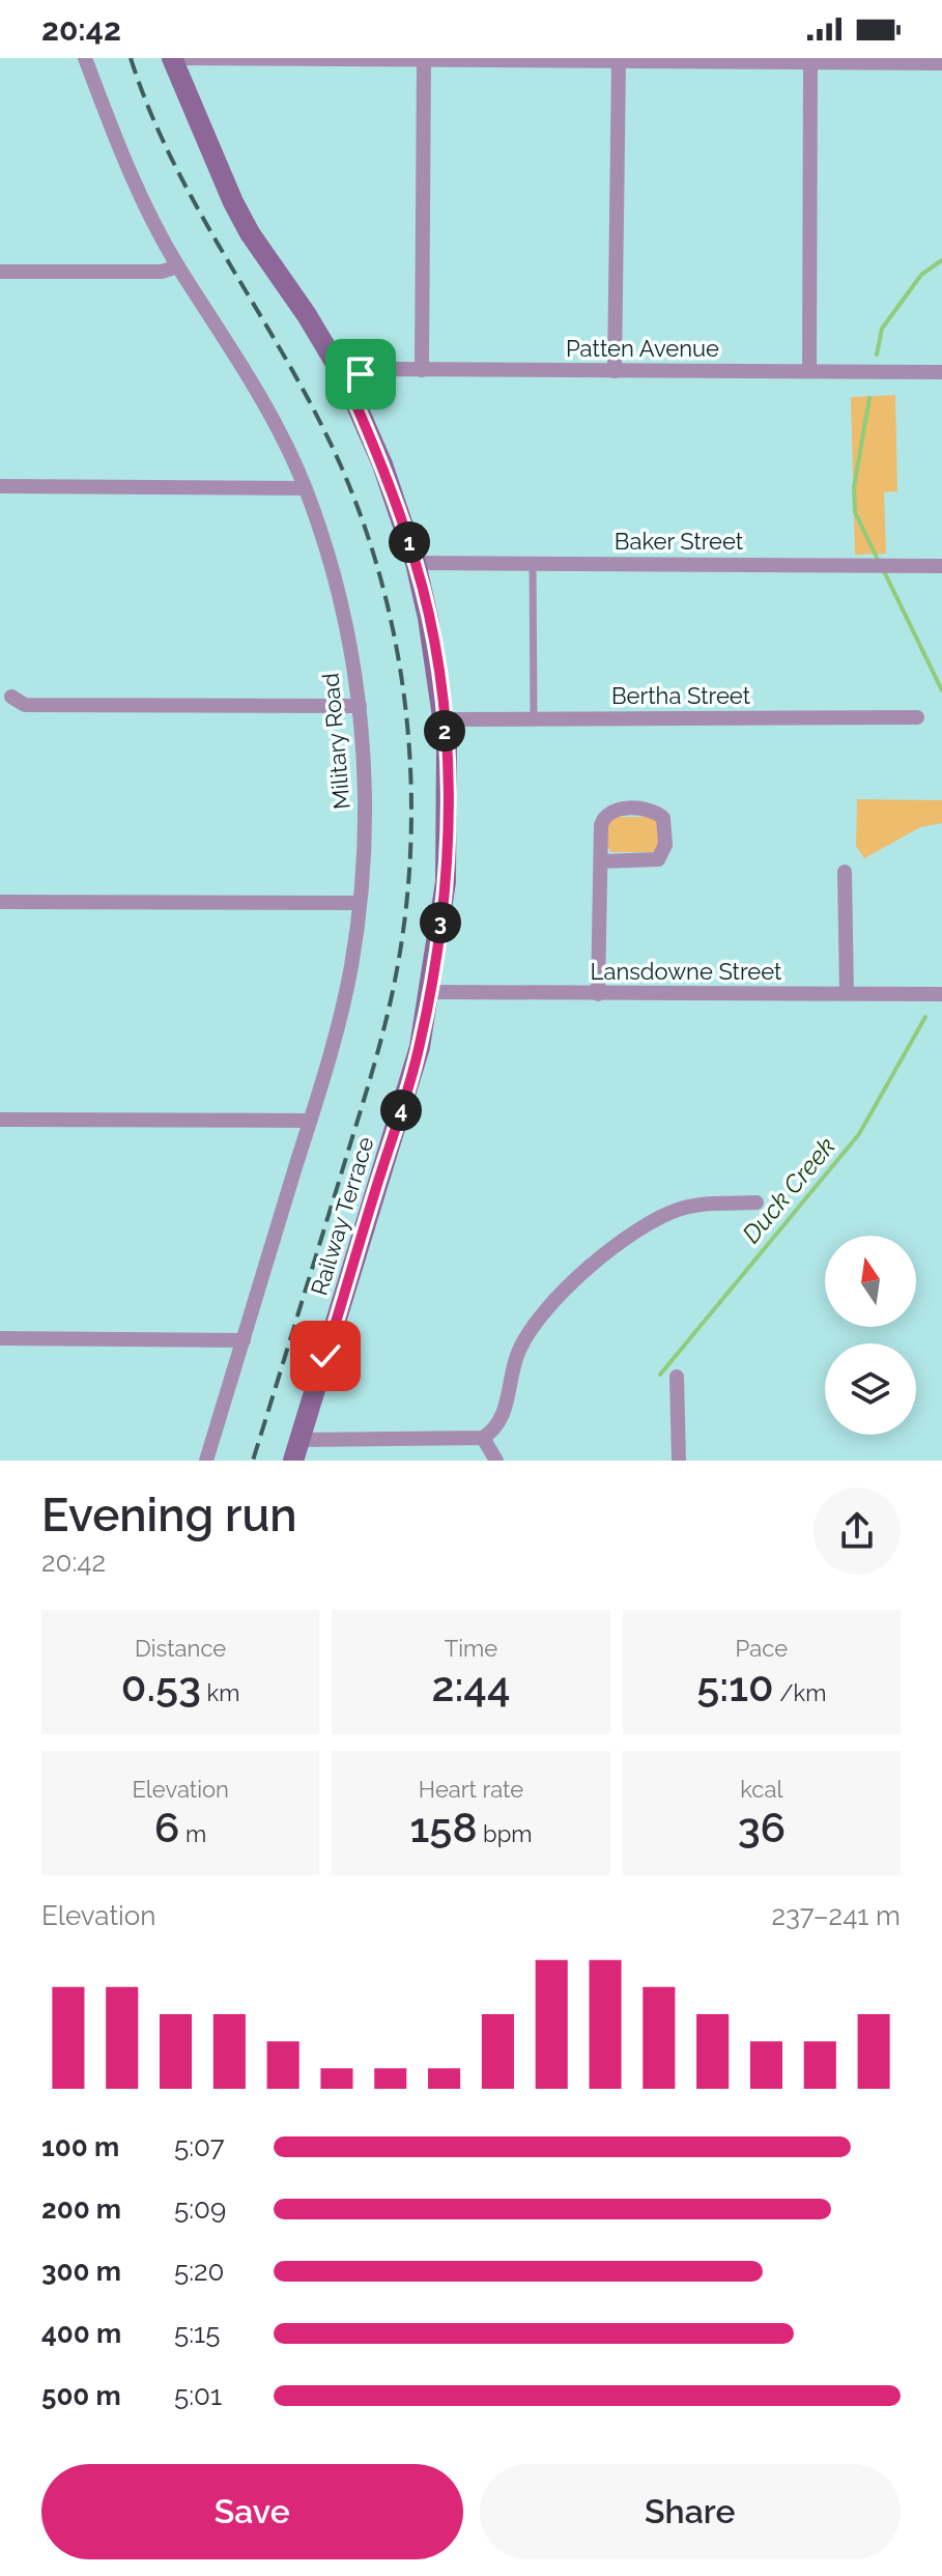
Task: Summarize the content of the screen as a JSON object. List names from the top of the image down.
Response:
{
  "streets": {
    "main road": ["Railway Terrace"],
    "street": [
      "Patten Avenue",
      "Baker Street",
      "Bertha Street",
      "Military Road",
      "Lansdowne Street"
    ]
  },
  "crossings": [
    ["Patten Avenue", "Railway Terrace"],
    ["Baker Street", "Railway Terrace"],
    ["Bertha Street", "Railway Terrace"],
    ["Lansdowne Street", "Railway Terrace"]
  ],
  "water": ["Duck Creek"],
  "north": "top",
  "page": {
    "status": "20:42",
    "pins": [
      "1",
      "2",
      "3",
      "4"
    ],
    "heading": ["Evening run", "20:42"],
    "stats": [
      ["Distance", "0.53 km"],
      ["Time", "2:44"],
      ["Pace", "5:10 /km"],
      ["Elevation", "6 m"],
      ["Heart rate", "158 bpm"],
      ["kcal", "36"]
    ],
    "chart": ["Elevation", "237–241 m"],
    "list": [
      {
        "name": "100 m",
        "note": "5:07"
      },
      {
        "name": "200 m",
        "note": "5:09"
      },
      {
        "name": "300 m",
        "note": "5:20"
      },
      {
        "name": "400 m",
        "note": "5:15"
      },
      {
        "name": "500 m",
        "note": "5:01"
      }
    ],
    "buttons": ["Save", "Share"]
  }
}
